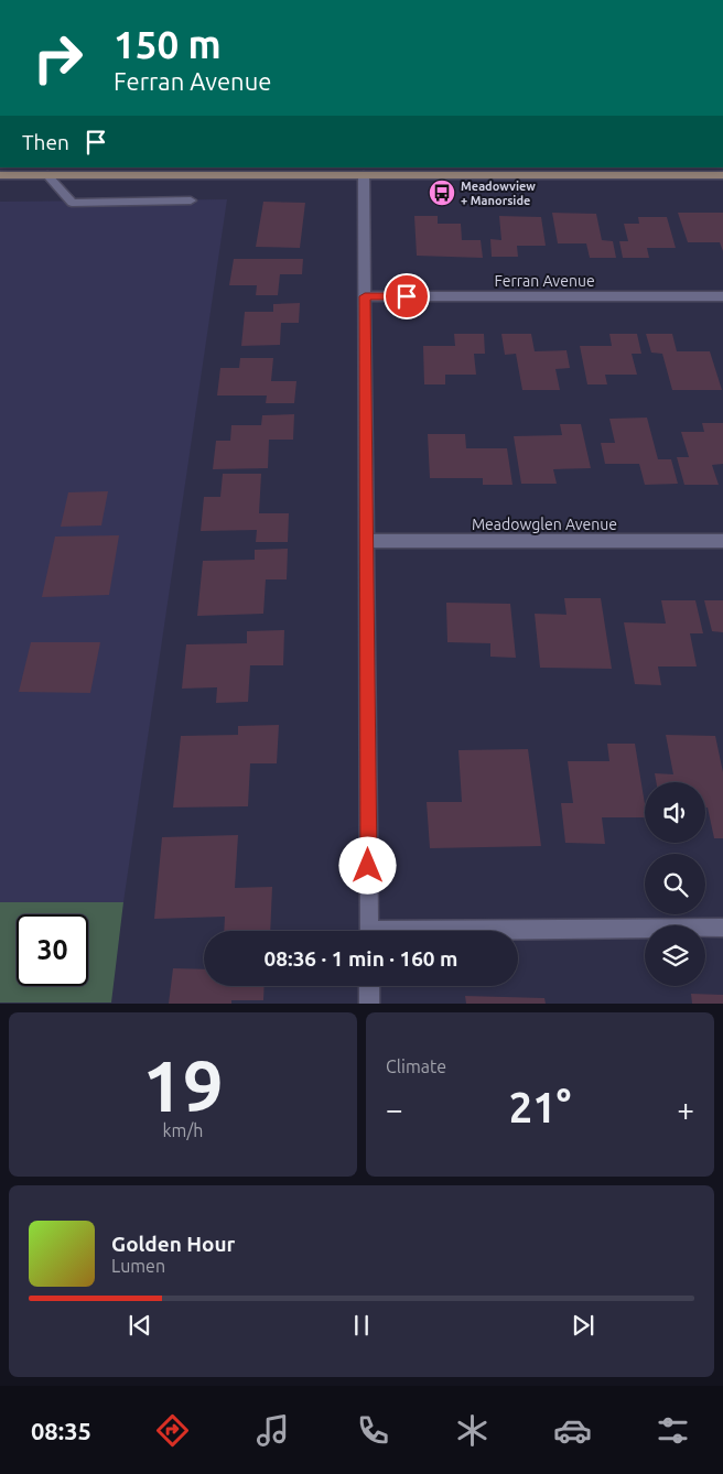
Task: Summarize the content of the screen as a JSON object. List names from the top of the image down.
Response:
{
  "streets": {
    "street": ["Ferran Avenue", "Meadowglen Avenue"]
  },
  "places": {
    "bus stop": ["Meadowview + Manorside"]
  },
  "page": {
    "turn": ["150 m", "Ferran Avenue"],
    "then": "Then",
    "limit": "30",
    "trip": "08:36 · 1 min · 160 m",
    "tile": [
      ["19", "km/h"],
      "Climate"
    ],
    "heat": ["−", "21°", "+"],
    "song": ["Golden Hour", "Lumen"],
    "tabs": "08:35"
  }
}
